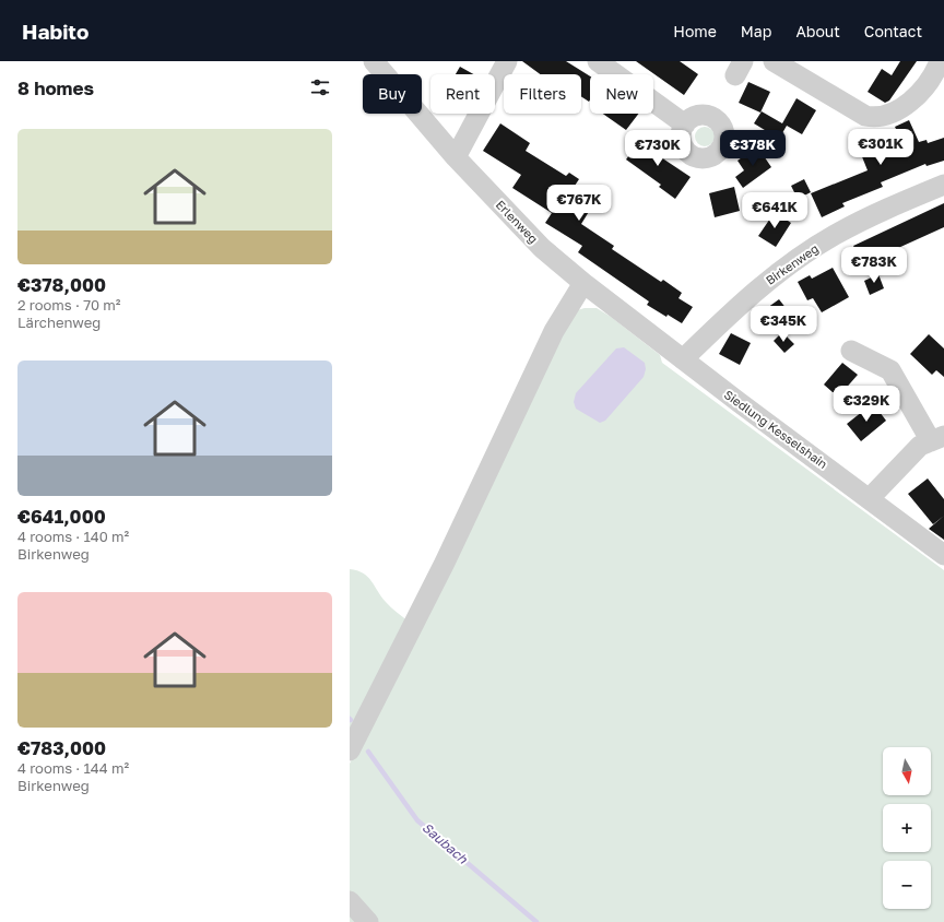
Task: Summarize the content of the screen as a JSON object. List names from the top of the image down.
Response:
{
  "streets": {
    "street": ["Erlenweg", "Birkenweg", "Siedlung Kesselshain"]
  },
  "crossings": [
    ["Erlenweg", "Birkenweg"],
    ["Erlenweg", "Siedlung Kesselshain"],
    ["Birkenweg", "Siedlung Kesselshain"]
  ],
  "water": ["Saubach"],
  "north": "bottom",
  "page": {
    "header": "Habito",
    "nav": [
      "Home",
      "Map",
      "About",
      "Contact"
    ],
    "heading": "8 homes",
    "chip": [
      "Buy",
      "Rent",
      "Filters",
      "New"
    ],
    "list": [
      {
        "name": "€378,000",
        "note": "2 rooms · 70 m² · Lärchenweg"
      },
      {
        "name": "€641,000",
        "note": "4 rooms · 140 m² · Birkenweg"
      },
      {
        "name": "€783,000",
        "note": "4 rooms · 144 m² · Birkenweg"
      }
    ],
    "price": [
      "€301K",
      "€730K",
      "€378K",
      "€767K",
      "€641K",
      "€783K",
      "€345K",
      "€329K"
    ],
    "map_buttons": ["+", "−"]
  }
}
